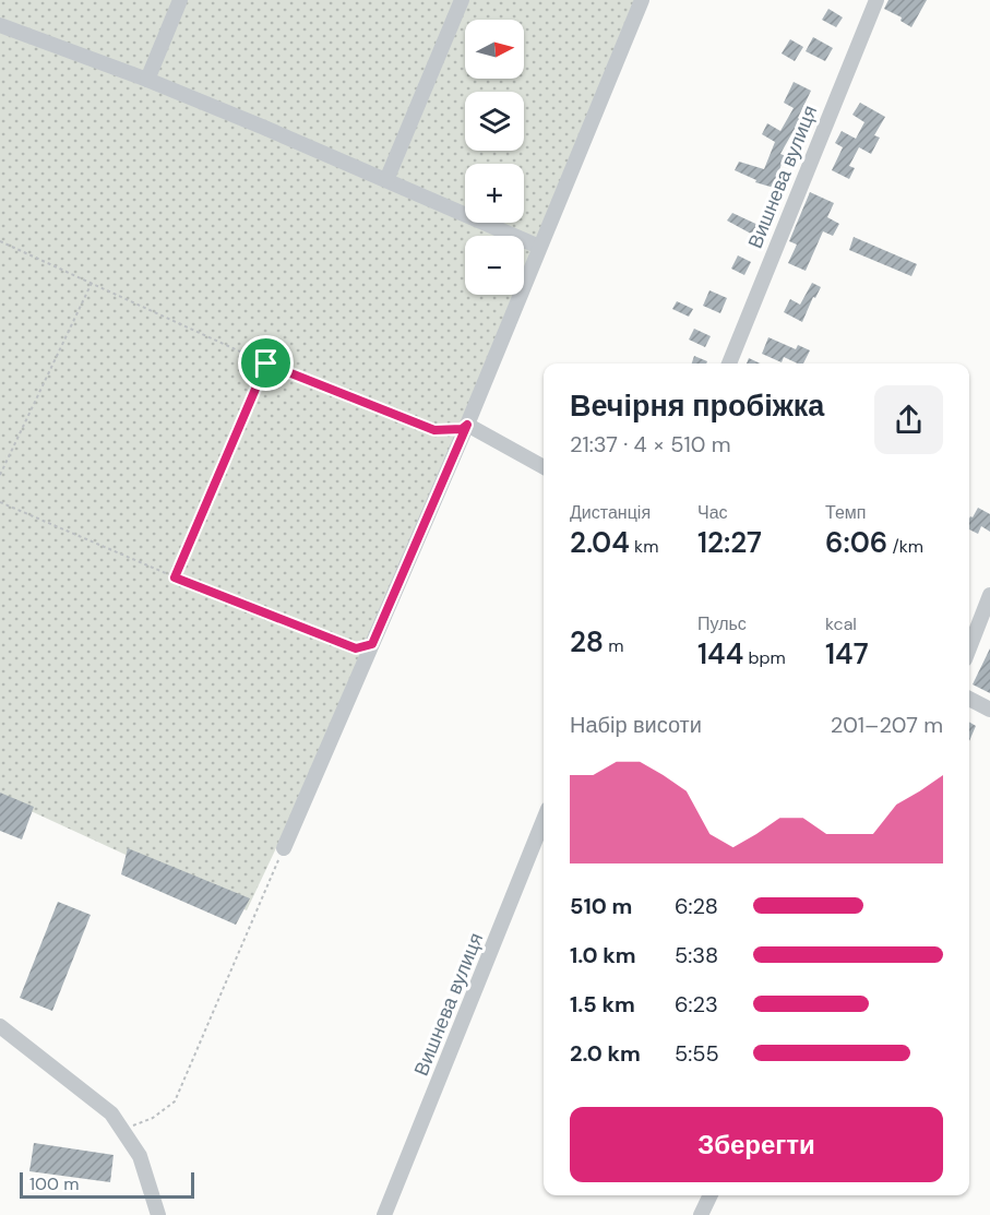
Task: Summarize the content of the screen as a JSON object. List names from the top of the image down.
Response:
{
  "streets": {
    "street": ["Вишнева вулиця"]
  },
  "scale_bar": "100 m",
  "north": "right",
  "page": {
    "map_buttons": ["+", "−"],
    "heading": ["Вечірня пробіжка", "21:37 · 4 × 510 m"],
    "stats": [
      ["Дистанція", "2.04 km"],
      ["Час", "12:27"],
      ["Темп", "6:06 /km"],
      ["28 m"],
      ["Пульс", "144 bpm"],
      ["kcal", "147"]
    ],
    "chart": ["Набір висоти", "201–207 m"],
    "list": [
      {
        "name": "510 m",
        "note": "6:28"
      },
      {
        "name": "1.0 km",
        "note": "5:38"
      },
      {
        "name": "1.5 km",
        "note": "6:23"
      },
      {
        "name": "2.0 km",
        "note": "5:55"
      }
    ],
    "buttons": "Зберегти",
    "scale": "100 m"
  }
}
